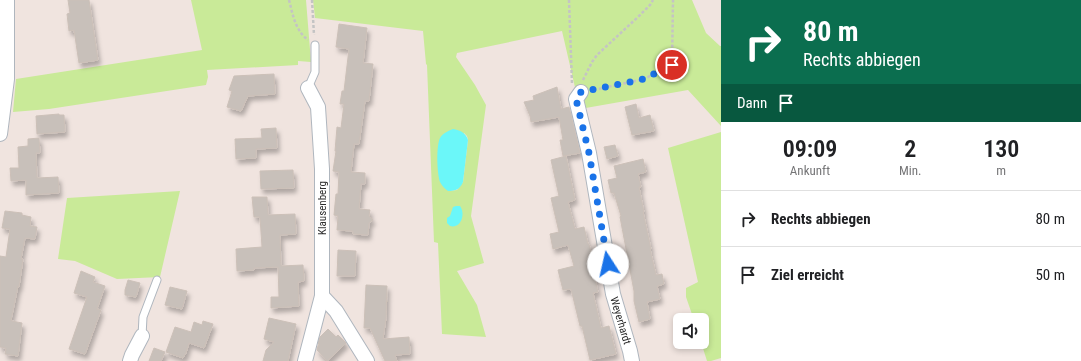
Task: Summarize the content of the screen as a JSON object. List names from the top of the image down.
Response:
{
  "streets": {
    "street": ["Klausenberg", "Weyerhardt"]
  },
  "page": {
    "turn": ["80 m", "Rechts abbiegen"],
    "then": "Dann",
    "eta": [
      "09:09",
      "Ankunft",
      "2",
      "Min.",
      "130",
      "m"
    ],
    "list": [
      {
        "name": "Rechts abbiegen",
        "value": "80 m"
      },
      {
        "name": "Ziel erreicht",
        "value": "50 m"
      }
    ]
  }
}
